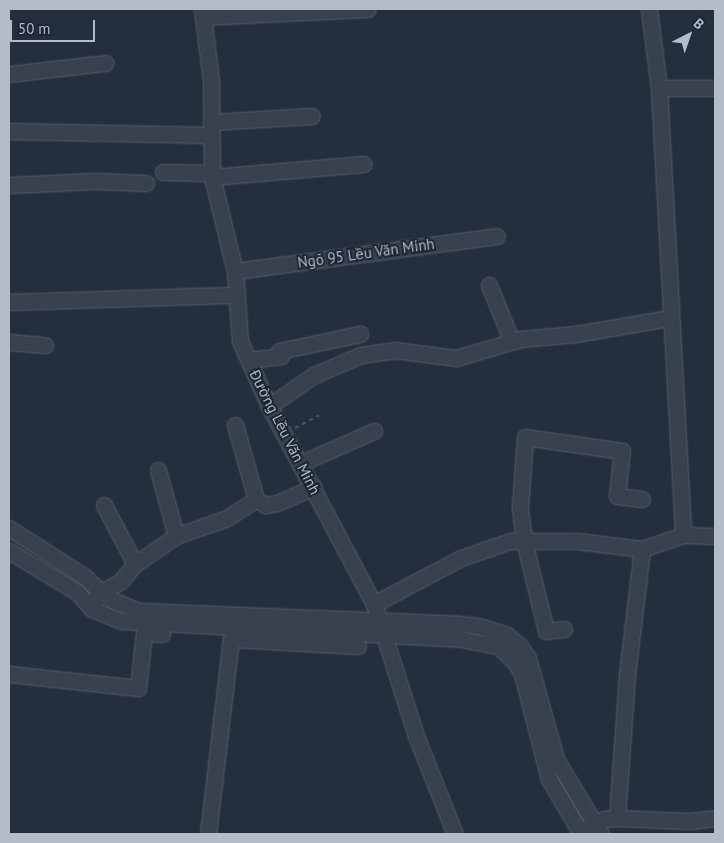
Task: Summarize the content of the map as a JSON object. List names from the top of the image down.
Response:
{
  "streets": {
    "street": ["Ngõ 95 Lều Văn Minh", "Đường Lều Văn Minh"]
  },
  "crossings": [
    ["Ngõ 95 Lều Văn Minh", "Đường Lều Văn Minh"]
  ],
  "scale_bar": "50 m",
  "north": "top right"
}
